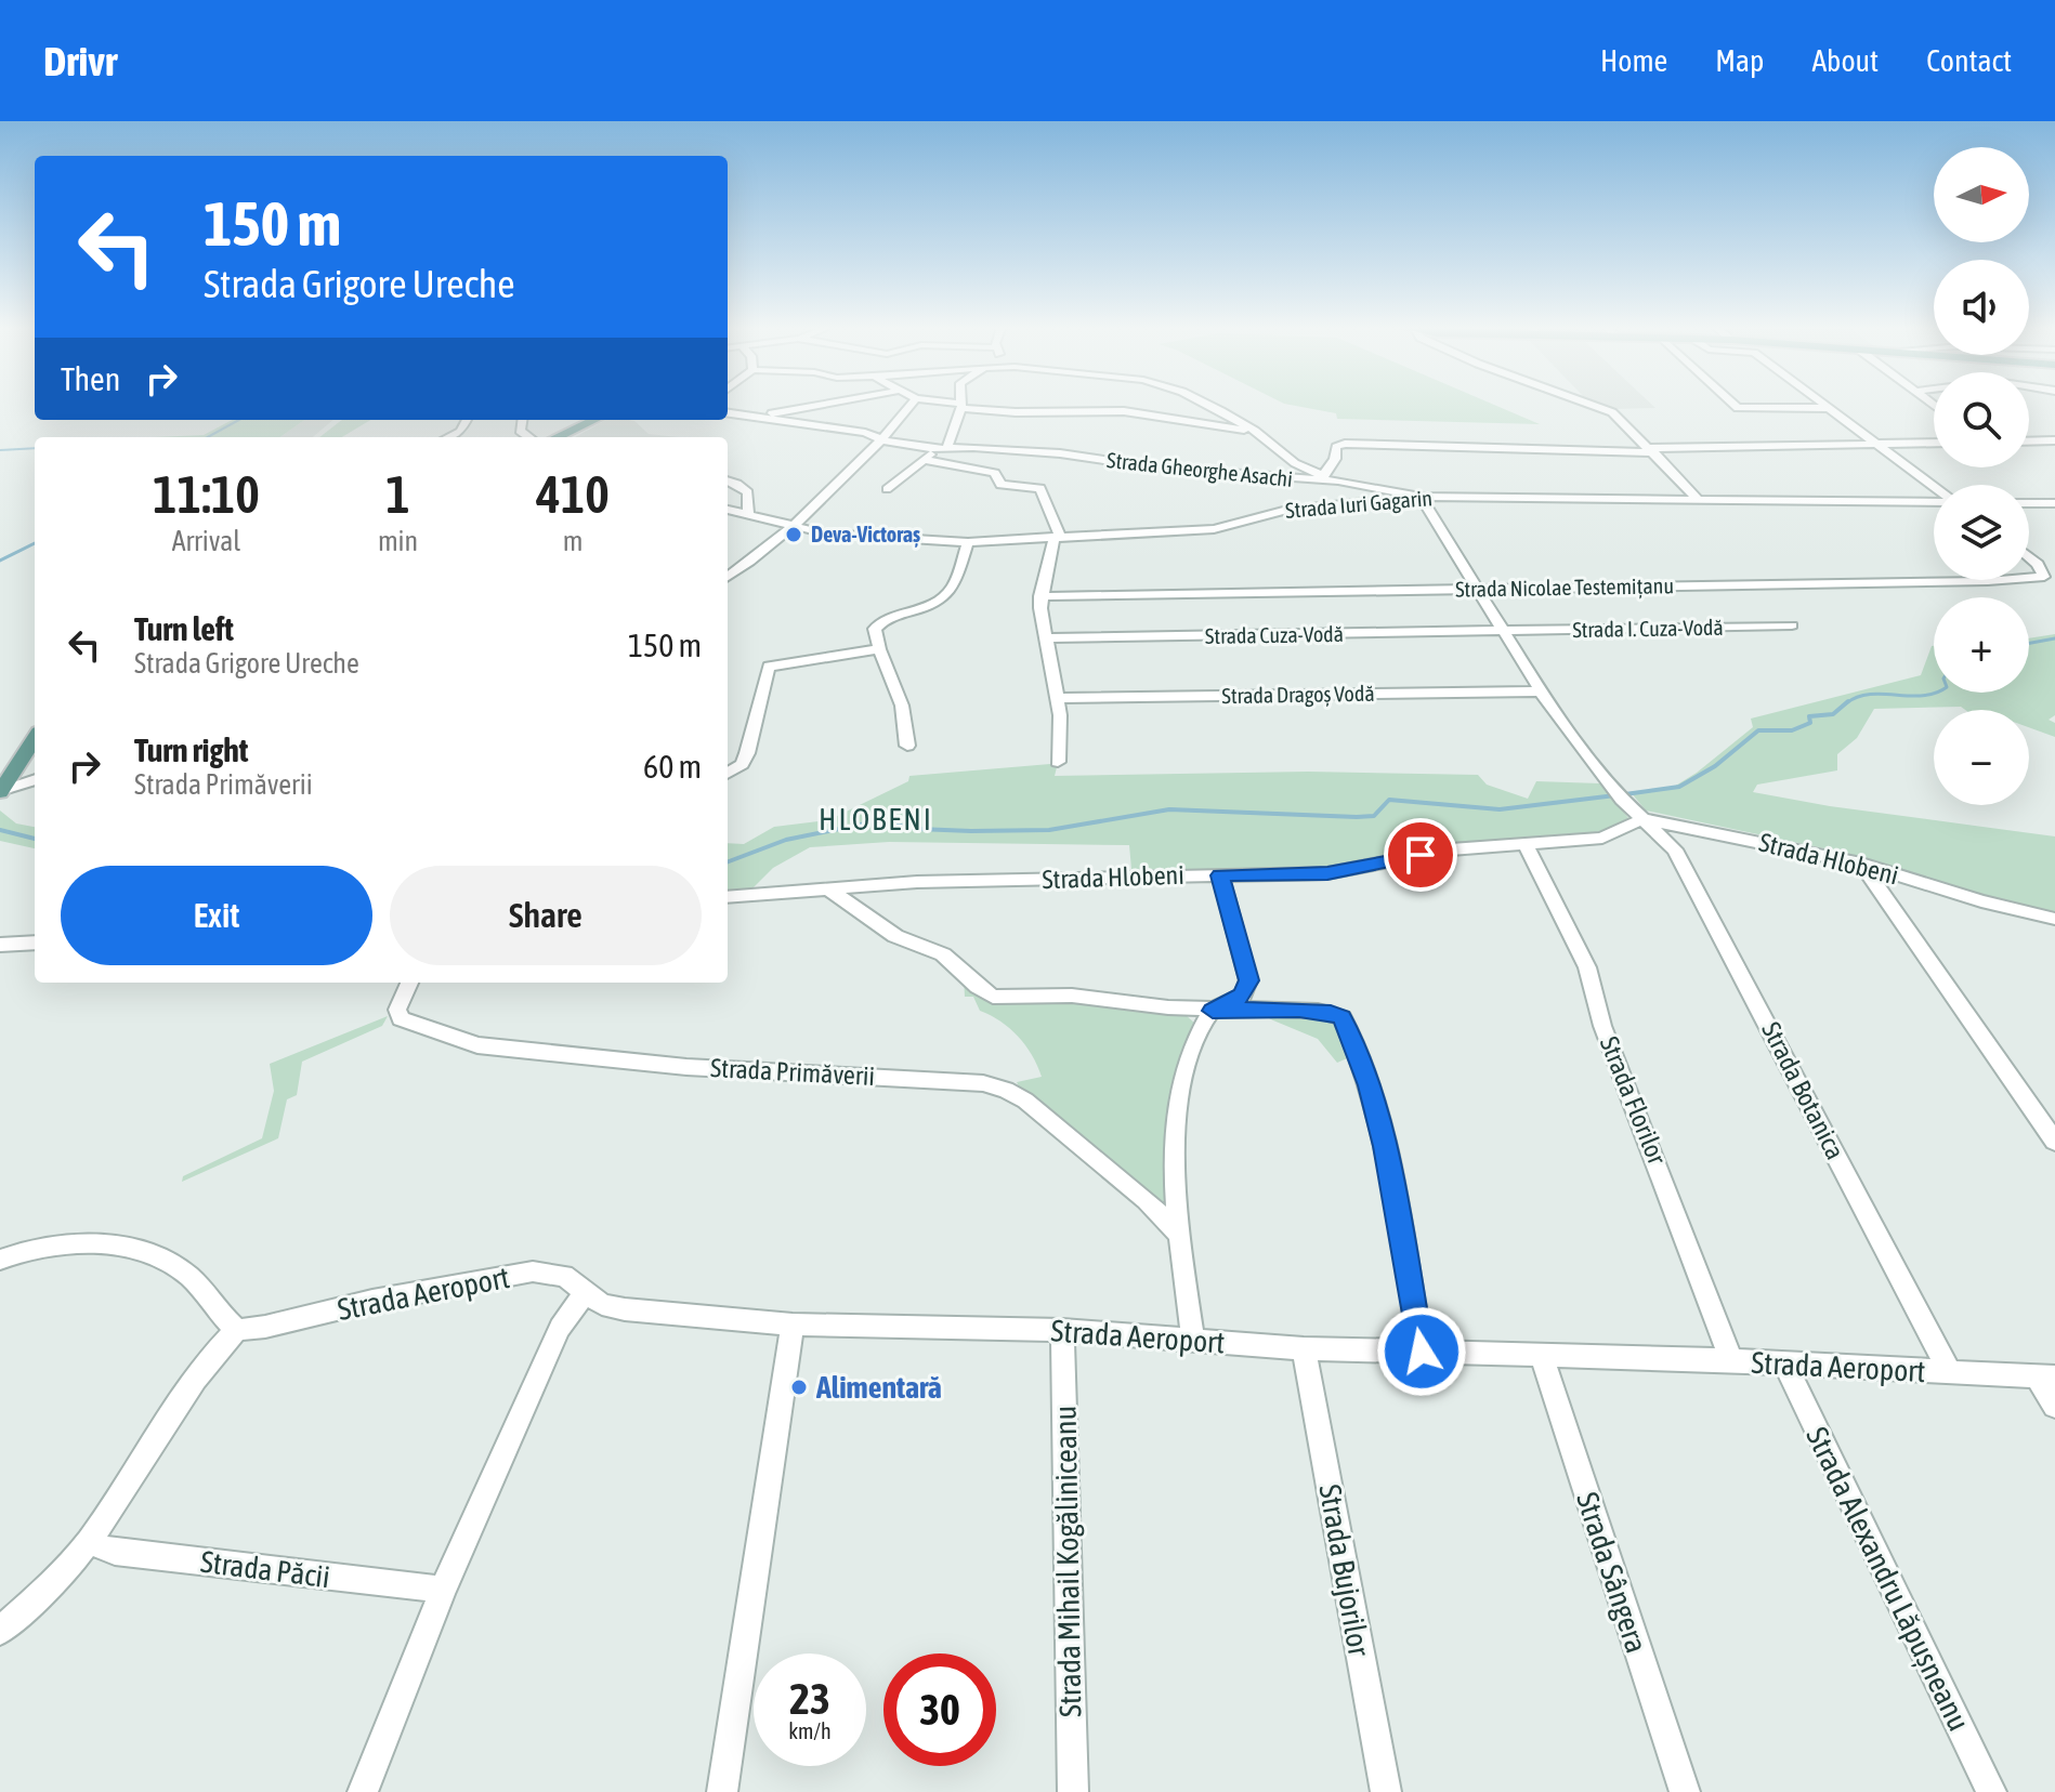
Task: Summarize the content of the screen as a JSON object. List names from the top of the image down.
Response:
{
  "streets": {
    "street": [
      "Strada Gheorghe Asachi",
      "Strada Iuri Gagarin",
      "Strada Nicolae Testemițanu",
      "Strada I. Cuza-Vodă",
      "Strada Cuza-Vodă",
      "Strada Dragoș Vodă",
      "Strada Hlobeni",
      "Strada Primăverii",
      "Strada Botanica",
      "Strada Florilor",
      "Strada Aeroport",
      "Strada Mihail Kogăliniceanu",
      "Strada Păcii",
      "Strada Bujorilor",
      "Strada Sângera",
      "Strada Alexandru Lăpușneanu"
    ]
  },
  "crossings": [
    ["Strada Gheorghe Asachi", "Strada Iuri Gagarin"],
    ["Strada Gheorghe Asachi", "Strada Botanica"],
    ["Strada Iuri Gagarin", "Strada Botanica"],
    ["Strada Nicolae Testemițanu", "Strada Botanica"],
    ["Strada I. Cuza-Vodă", "Strada Cuza-Vodă"],
    ["Strada I. Cuza-Vodă", "Strada Botanica"],
    ["Strada Cuza-Vodă", "Strada Botanica"],
    ["Strada Dragoș Vodă", "Strada Botanica"],
    ["Strada Hlobeni", "Strada Botanica"],
    ["Strada Hlobeni", "Strada Florilor"],
    ["Strada Botanica", "Strada Aeroport"],
    ["Strada Florilor", "Strada Aeroport"],
    ["Strada Aeroport", "Strada Mihail Kogăliniceanu"],
    ["Strada Aeroport", "Strada Bujorilor"],
    ["Strada Aeroport", "Strada Sângera"],
    ["Strada Aeroport", "Strada Alexandru Lăpușneanu"]
  ],
  "districts": ["HLOBENI"],
  "places": ["Deva-Victoraș", "Alimentară"],
  "north": "right",
  "page": {
    "header": "Drivr",
    "nav": [
      "Home",
      "Map",
      "About",
      "Contact"
    ],
    "map_buttons": ["+", "−"],
    "turn": ["150 m", "Strada Grigore Ureche"],
    "then": "Then",
    "eta": [
      "11:10",
      "Arrival",
      "1",
      "min",
      "410",
      "m"
    ],
    "list": [
      {
        "name": "Turn left",
        "note": "Strada Grigore Ureche",
        "value": "150 m"
      },
      {
        "name": "Turn right",
        "note": "Strada Primăverii",
        "value": "60 m"
      }
    ],
    "buttons": ["Exit", "Share"],
    "speed": "23 km/h",
    "limit": "30"
  }
}
